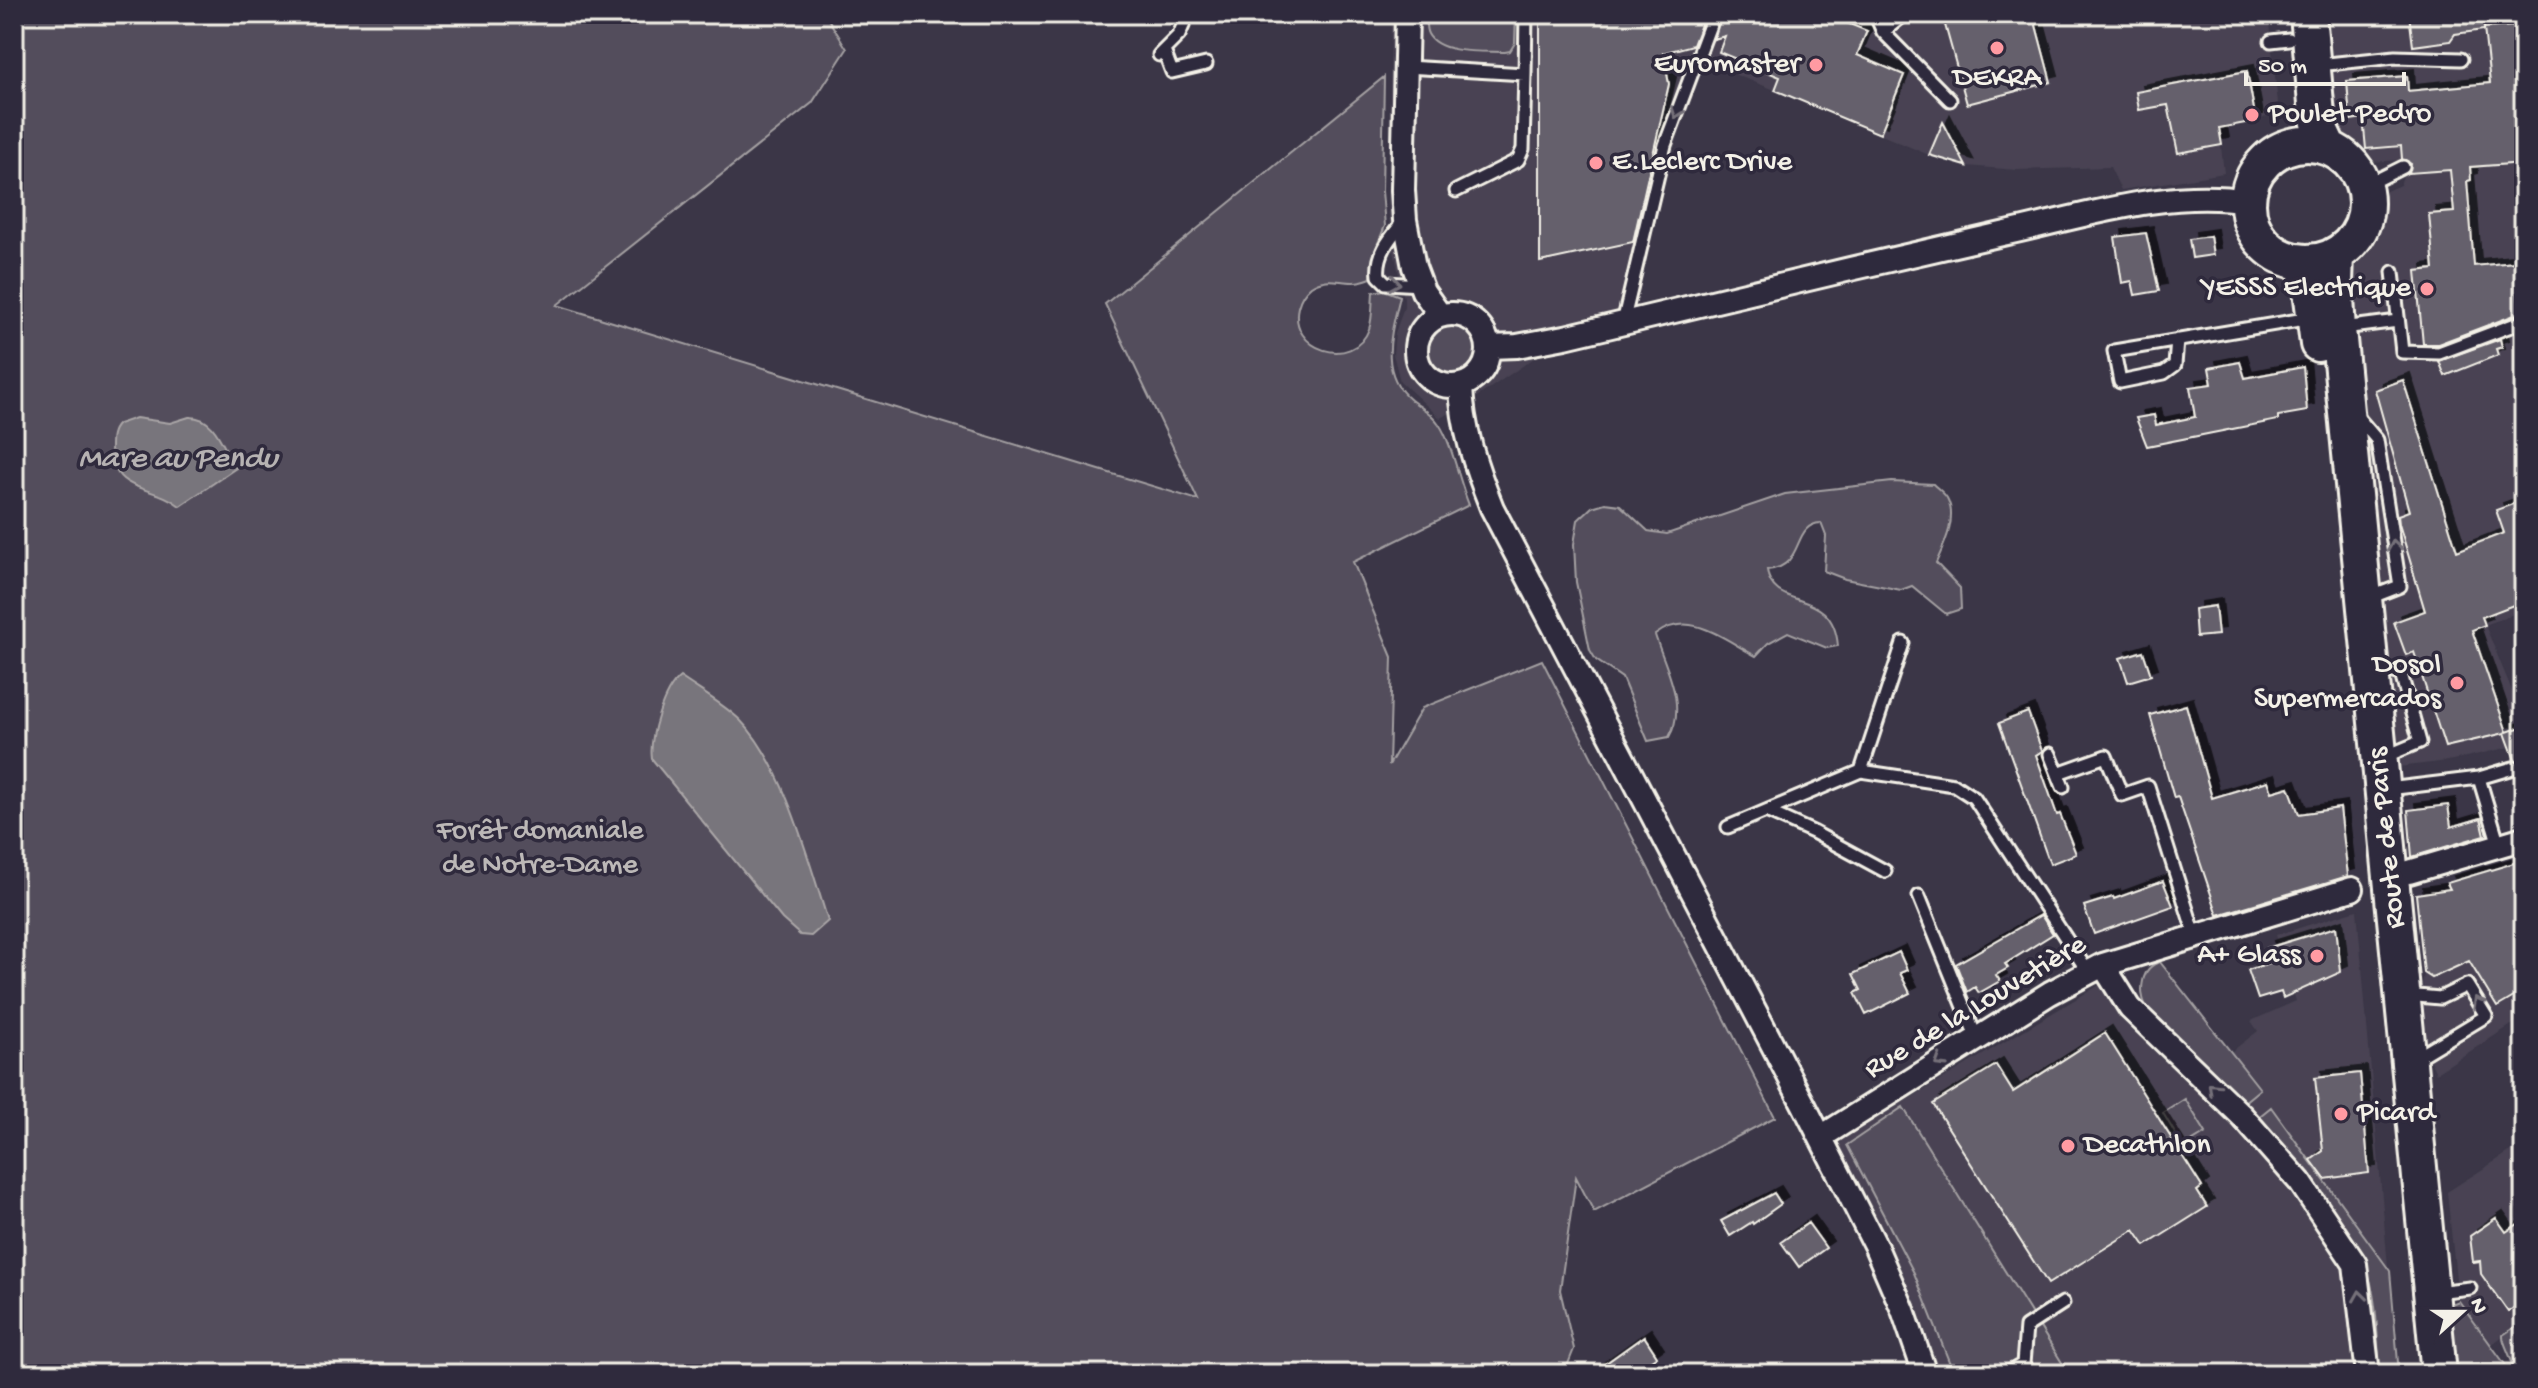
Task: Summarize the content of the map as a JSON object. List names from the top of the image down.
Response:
{
  "streets": {
    "main road": ["Route de Paris"],
    "street": ["Rue de la Louvetière"]
  },
  "water": ["Mare au Pendu"],
  "parks": ["Forêt domaniale de Notre-Dame"],
  "places": [
    "DEKRA",
    "Euromaster",
    "Poulet Pedro",
    "E.Leclerc Drive",
    "YESSS Electrique",
    "Dosol Supermercados",
    "A+ Glass",
    "Picard",
    "Decathlon"
  ],
  "scale_bar": "50 m",
  "north": "right"
}
